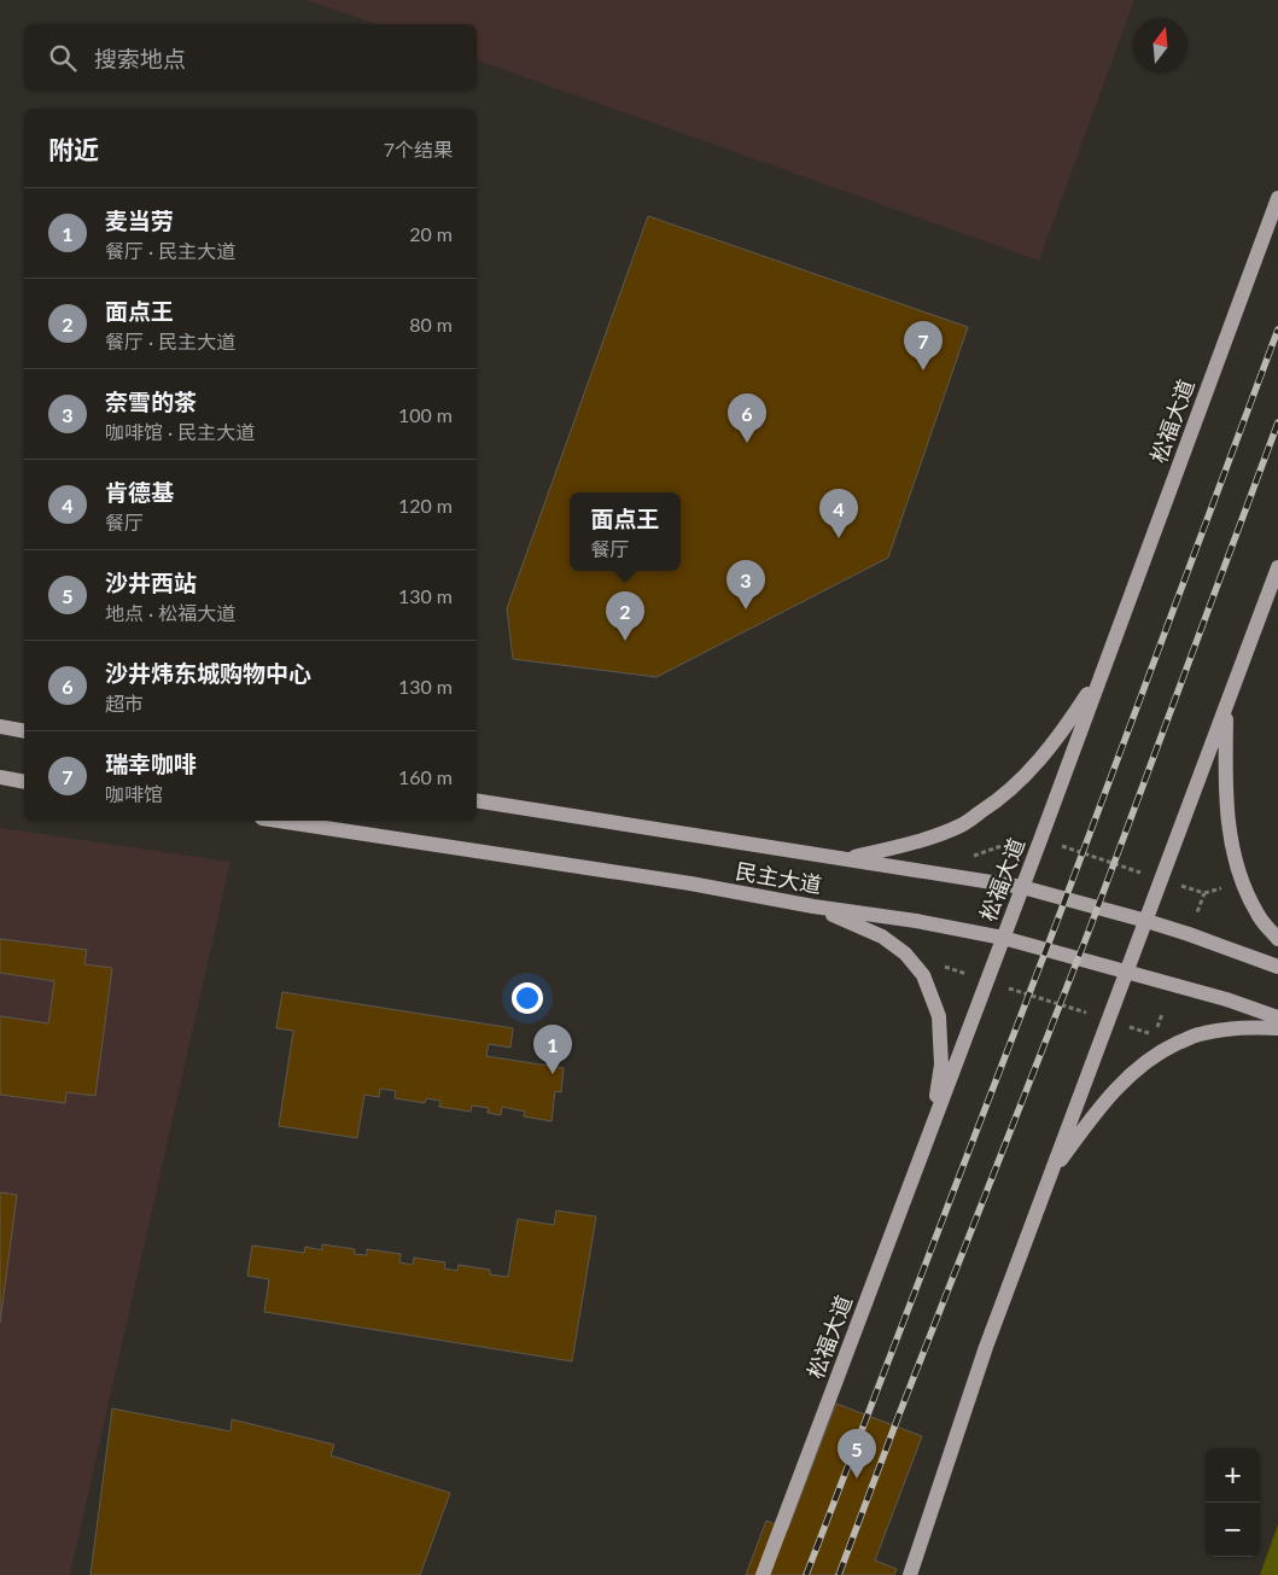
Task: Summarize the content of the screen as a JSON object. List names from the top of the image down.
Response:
{
  "streets": {
    "main road": ["松福大道", "民主大道"]
  },
  "crossings": [
    ["松福大道", "民主大道"]
  ],
  "north": "top",
  "page": {
    "search": "搜索地点",
    "heading": ["附近", "7个结果"],
    "list": [
      {
        "mark": "1",
        "name": "麦当劳",
        "note": "餐厅 · 民主大道",
        "value": "20 m"
      },
      {
        "mark": "2",
        "name": "面点王",
        "note": "餐厅 · 民主大道",
        "value": "80 m"
      },
      {
        "mark": "3",
        "name": "奈雪的茶",
        "note": "咖啡馆 · 民主大道",
        "value": "100 m"
      },
      {
        "mark": "4",
        "name": "肯德基",
        "note": "餐厅",
        "value": "120 m"
      },
      {
        "mark": "5",
        "name": "沙井西站",
        "note": "地点 · 松福大道",
        "value": "130 m"
      },
      {
        "mark": "6",
        "name": "沙井炜东城购物中心",
        "note": "超市",
        "value": "130 m"
      },
      {
        "mark": "7",
        "name": "瑞幸咖啡",
        "note": "咖啡馆",
        "value": "160 m"
      }
    ],
    "pins": [
      "7",
      "6",
      "4",
      "3",
      "2",
      "1",
      "5"
    ],
    "popup": ["面点王", "餐厅"],
    "map_buttons": ["+", "−"]
  }
}
